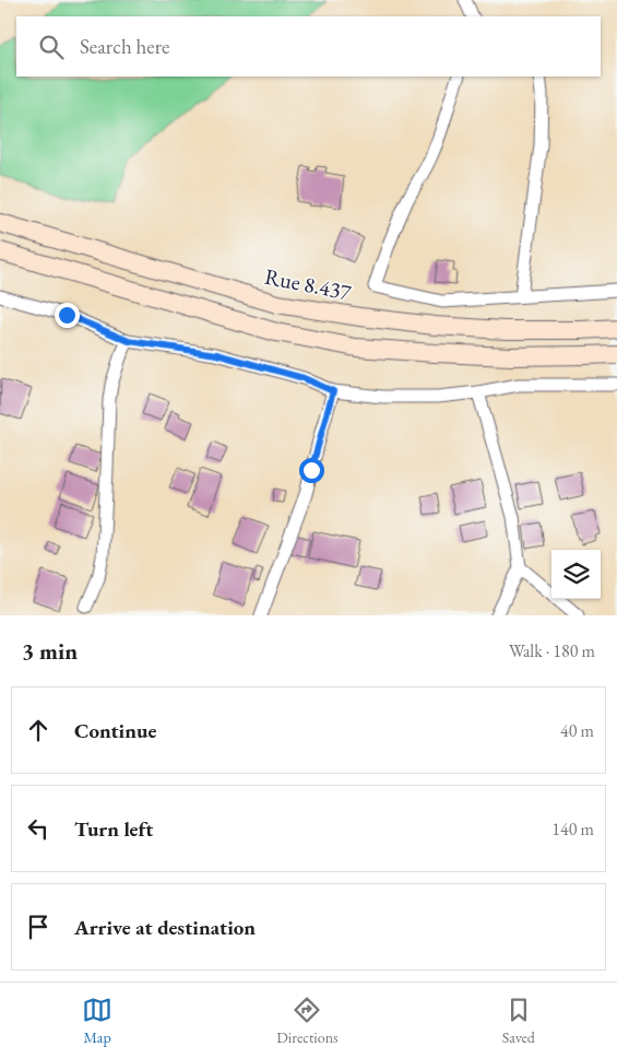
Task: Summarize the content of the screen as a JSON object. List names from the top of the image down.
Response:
{
  "streets": {
    "main road": ["Rue 8.437"]
  },
  "page": {
    "search": "Search here",
    "heading": ["3 min", "Walk · 180 m"],
    "list": [
      ["Continue", "40 m"],
      ["Turn left", "140 m"],
      "Arrive at destination"
    ],
    "nav": ["Map", "Directions", "Saved"]
  }
}
